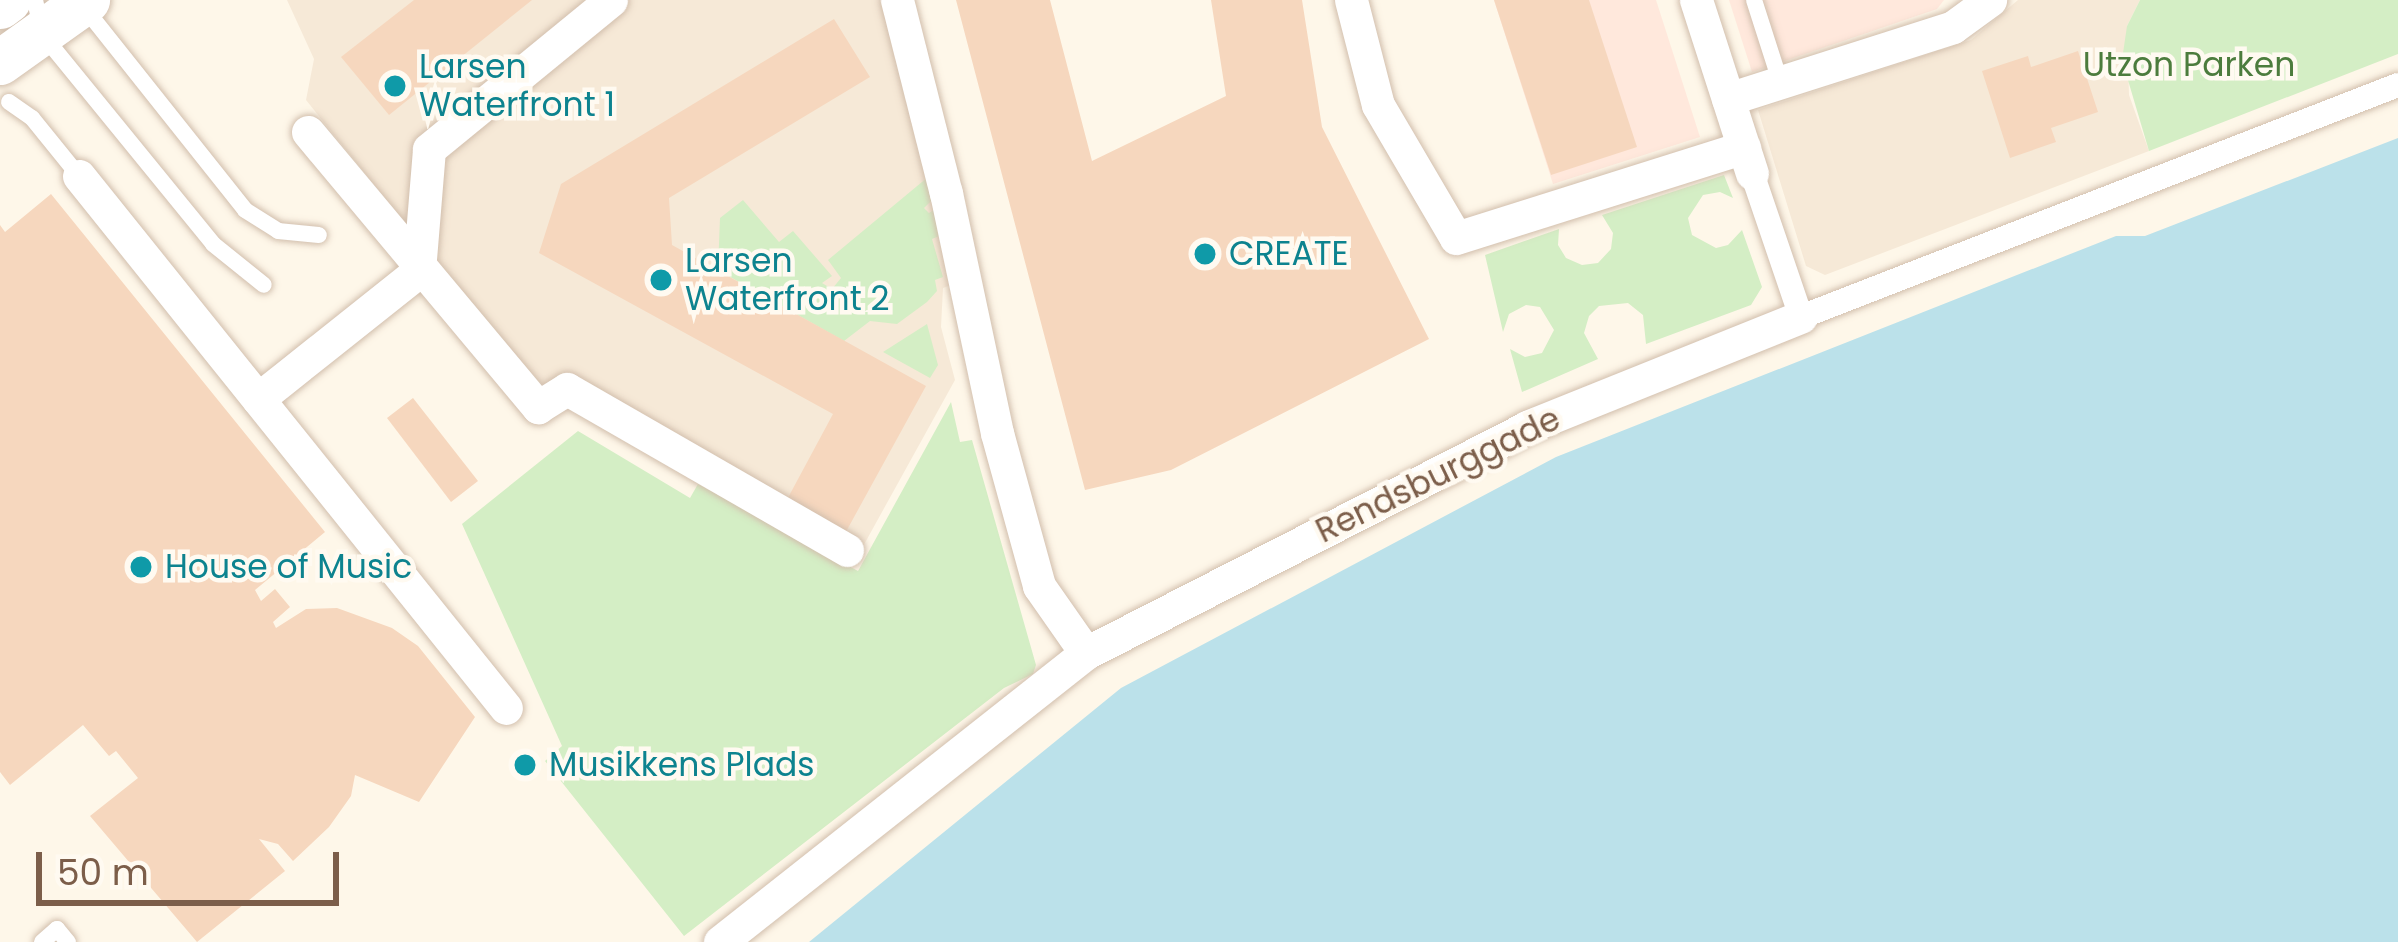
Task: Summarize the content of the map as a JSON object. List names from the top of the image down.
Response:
{
  "streets": {
    "street": ["Rendsburggade"]
  },
  "parks": ["Utzon Parken"],
  "places": [
    "Larsen Waterfront 1",
    "CREATE",
    "Larsen Waterfront 2",
    "House of Music",
    "Musikkens Plads"
  ],
  "scale_bar": "50 m"
}
